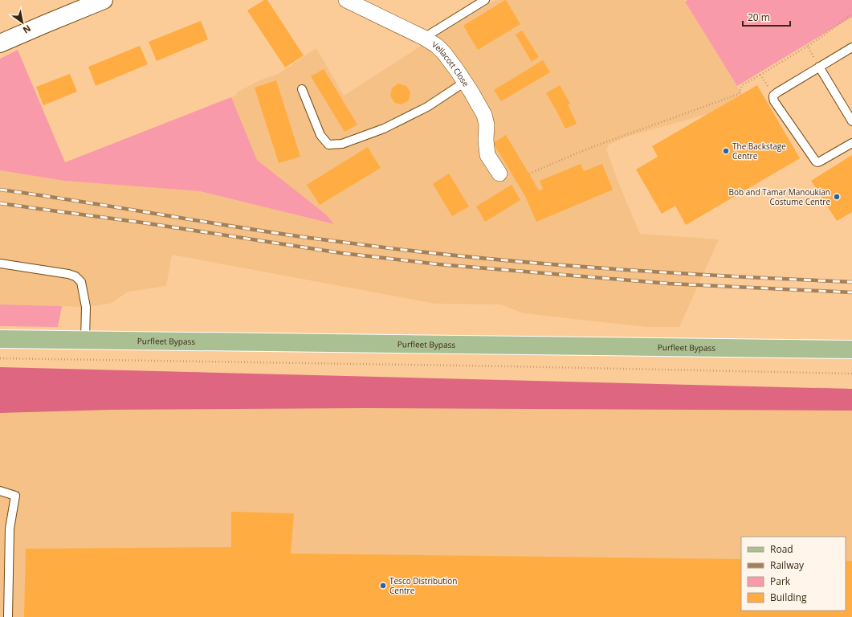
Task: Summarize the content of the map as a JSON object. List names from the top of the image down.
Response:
{
  "streets": {
    "main road": ["Purfleet Bypass"],
    "street": ["Vellacott Close"]
  },
  "places": ["The Backstage Centre", "Bob and Tamar Manoukian Costume Centre", "Tesco Distribution Centre"],
  "legend": [
    "Road",
    "Railway",
    "Park",
    "Building"
  ],
  "scale_bar": "20 m",
  "north": "bottom right"
}
